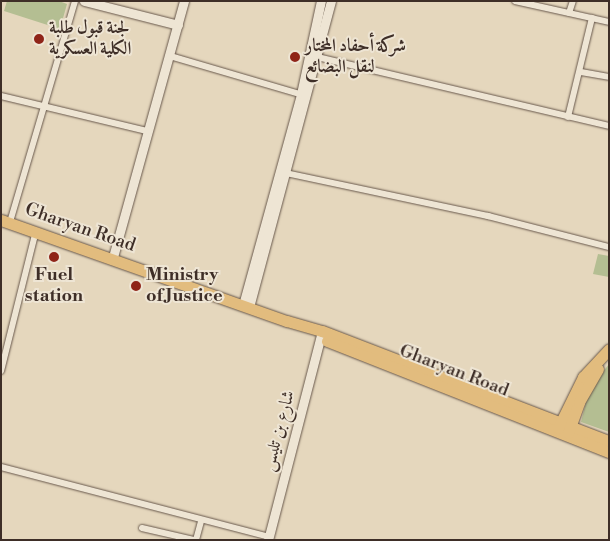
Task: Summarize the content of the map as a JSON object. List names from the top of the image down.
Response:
{
  "streets": {
    "highway": ["Gharyan Road"],
    "street": ["شارع بن تليس"]
  },
  "crossings": [
    ["Gharyan Road", "شارع بن تليس"]
  ],
  "places": [
    "لجنة قبول طلبة الكلية العسكرية",
    "شركة أحفاد المختار لنقل البضائع",
    "Fuel station",
    "Ministry of Justice"
  ]
}
